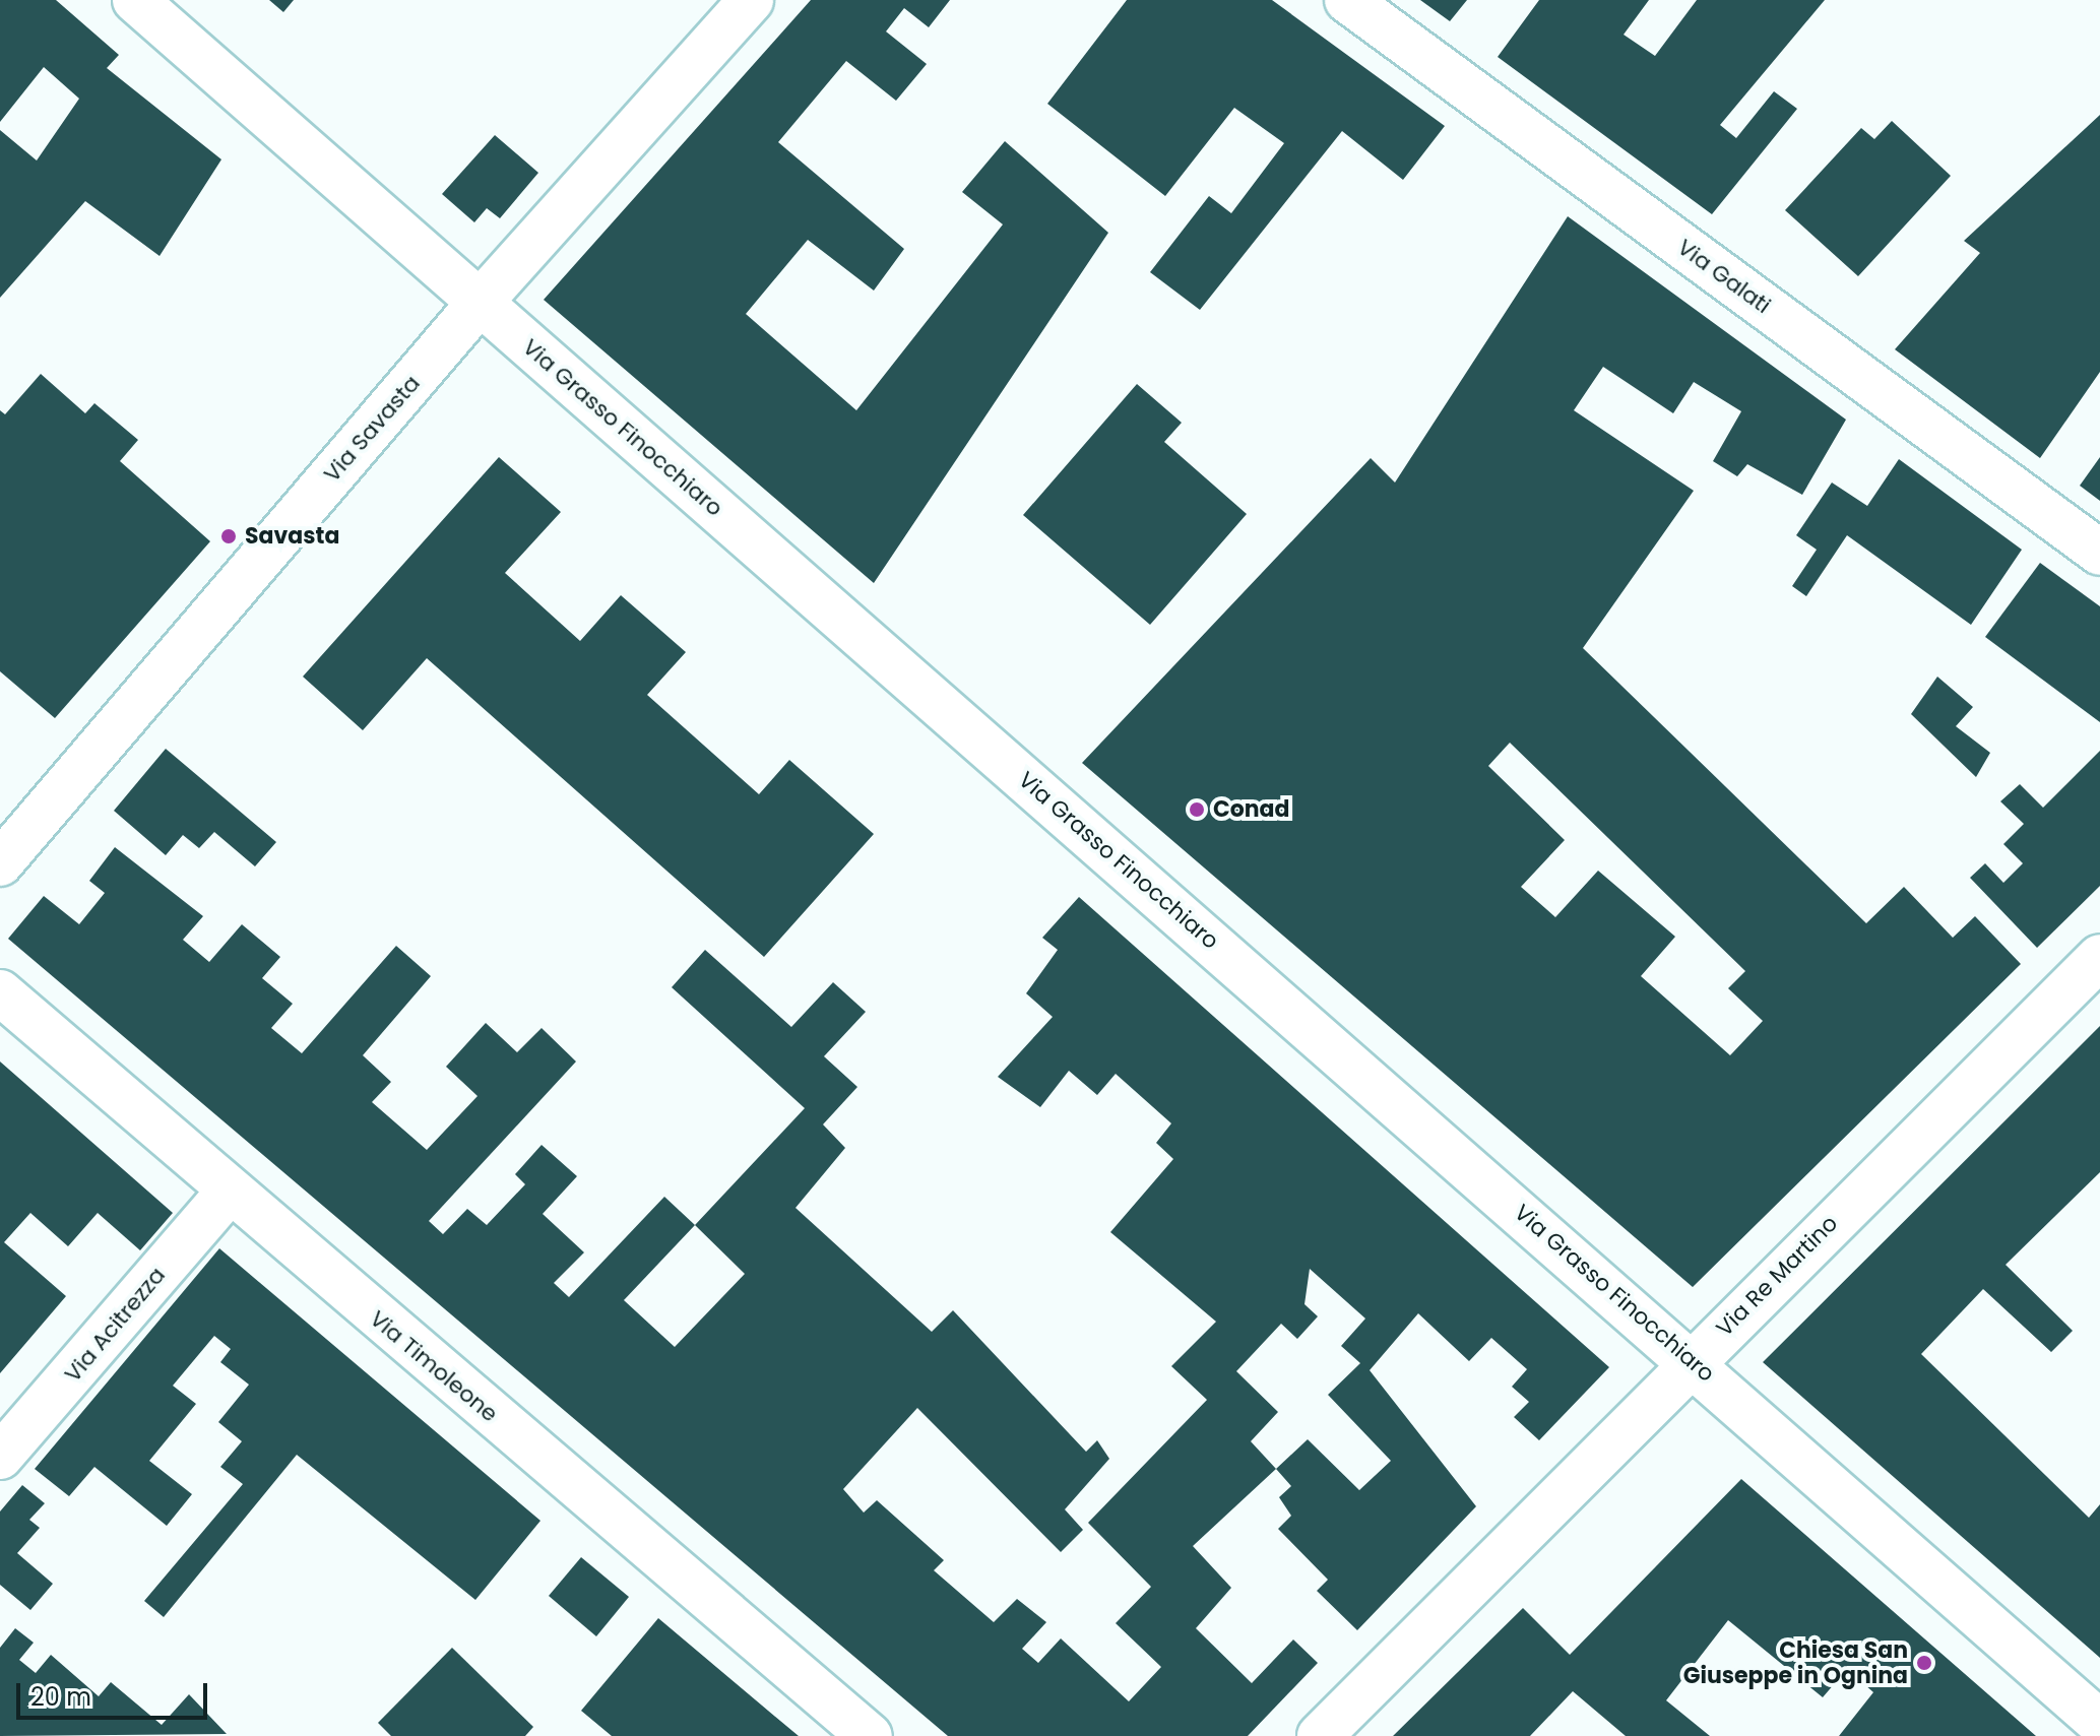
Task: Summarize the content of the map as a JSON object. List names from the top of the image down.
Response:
{
  "streets": {
    "street": [
      "Via Galati",
      "Via Grasso Finocchiaro",
      "Via Savasta",
      "Via Re Martino",
      "Via Acitrezza",
      "Via Timoleone"
    ]
  },
  "crossings": [
    ["Via Grasso Finocchiaro", "Via Savasta"],
    ["Via Grasso Finocchiaro", "Via Re Martino"],
    ["Via Acitrezza", "Via Timoleone"]
  ],
  "places": ["Savasta", "Conad", "Chiesa San Giuseppe in Ognina"],
  "scale_bar": "20 m"
}
